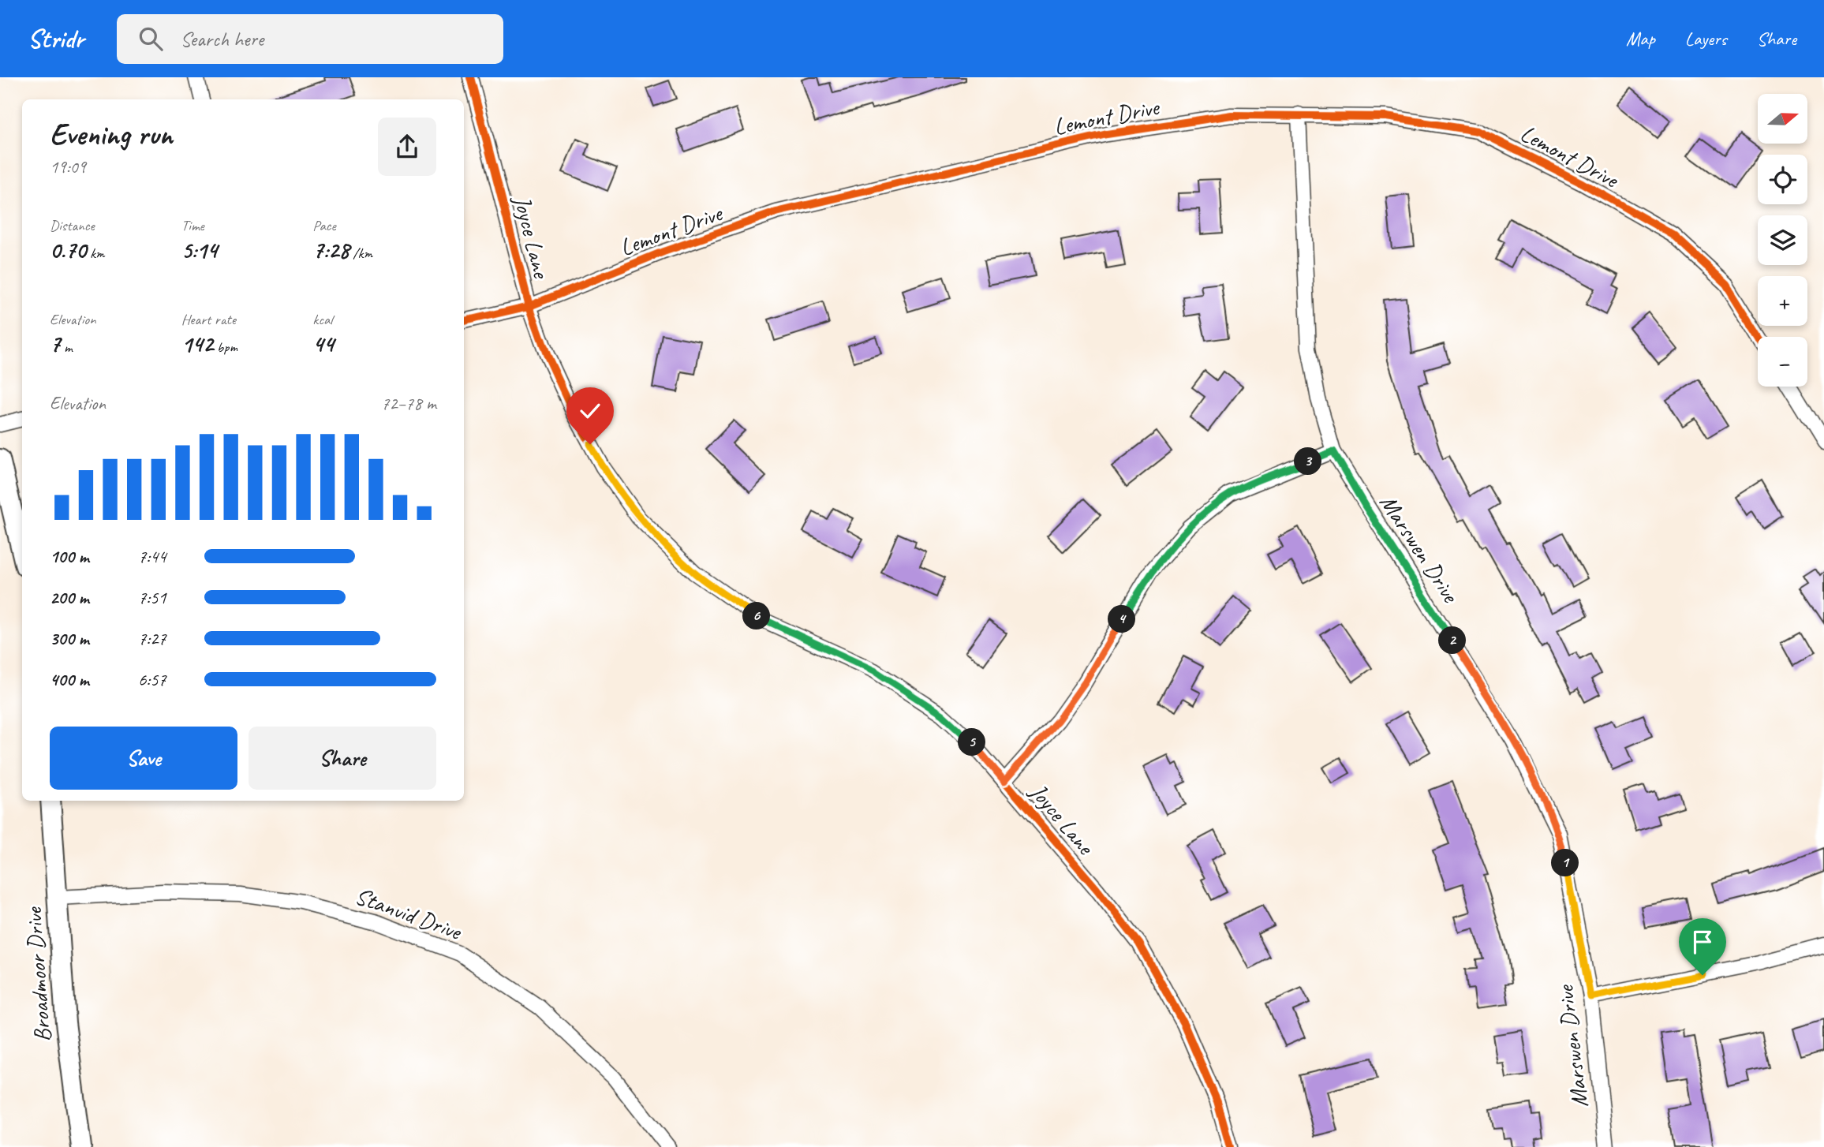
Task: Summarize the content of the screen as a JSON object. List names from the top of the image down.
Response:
{
  "streets": {
    "main road": ["Broadmoor Drive"],
    "street": [
      "Lemont Drive",
      "Joyce Lane",
      "Marswen Drive",
      "Stanvid Drive"
    ]
  },
  "crossings": [
    ["Lemont Drive", "Joyce Lane"],
    ["Lemont Drive", "Marswen Drive"],
    ["Stanvid Drive", "Broadmoor Drive"]
  ],
  "north": "right",
  "page": {
    "header": "Stridr",
    "search": "Search here",
    "nav": ["Map", "Layers", "Share"],
    "map_buttons": ["+", "−"],
    "heading": ["Evening run", "19:09"],
    "stats": [
      ["Distance", "0.70 km"],
      ["Time", "5:14"],
      ["Pace", "7:28 /km"],
      ["Elevation", "7 m"],
      ["Heart rate", "142 bpm"],
      ["kcal", "44"]
    ],
    "chart": ["Elevation", "72–78 m"],
    "pins": [
      "3",
      "6",
      "4",
      "2",
      "5",
      "1"
    ],
    "list": [
      {
        "name": "100 m",
        "note": "7:44"
      },
      {
        "name": "200 m",
        "note": "7:51"
      },
      {
        "name": "300 m",
        "note": "7:27"
      },
      {
        "name": "400 m",
        "note": "6:57"
      }
    ],
    "buttons": ["Save", "Share"]
  }
}
